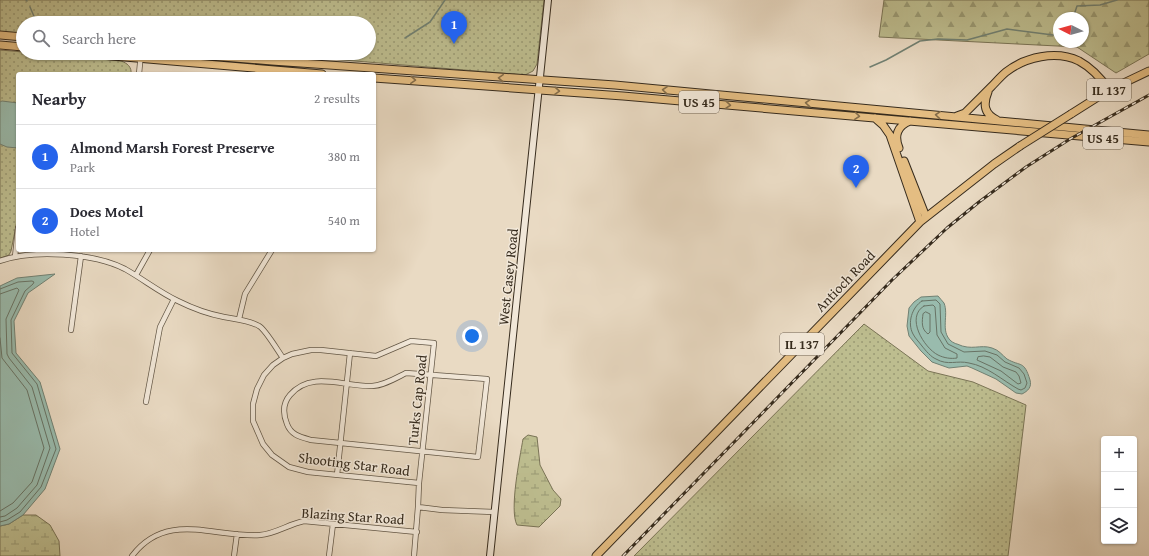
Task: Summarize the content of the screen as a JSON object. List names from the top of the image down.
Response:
{
  "streets": {
    "main road": [
      "IL 137",
      "US 45",
      "West Casey Road",
      "Antioch Road"
    ],
    "street": ["Turks Cap Road", "Shooting Star Road", "Blazing Star Road"]
  },
  "crossings": [
    ["US 45", "West Casey Road"],
    ["Turks Cap Road", "Shooting Star Road"],
    ["Turks Cap Road", "Blazing Star Road"]
  ],
  "north": "left",
  "page": {
    "pins": ["1", "2"],
    "search": "Search here",
    "heading": ["Nearby", "2 results"],
    "list": [
      {
        "mark": "1",
        "name": "Almond Marsh Forest Preserve",
        "note": "Park",
        "value": "380 m"
      },
      {
        "mark": "2",
        "name": "Does Motel",
        "note": "Hotel",
        "value": "540 m"
      }
    ],
    "map_buttons": ["+", "−"]
  }
}
